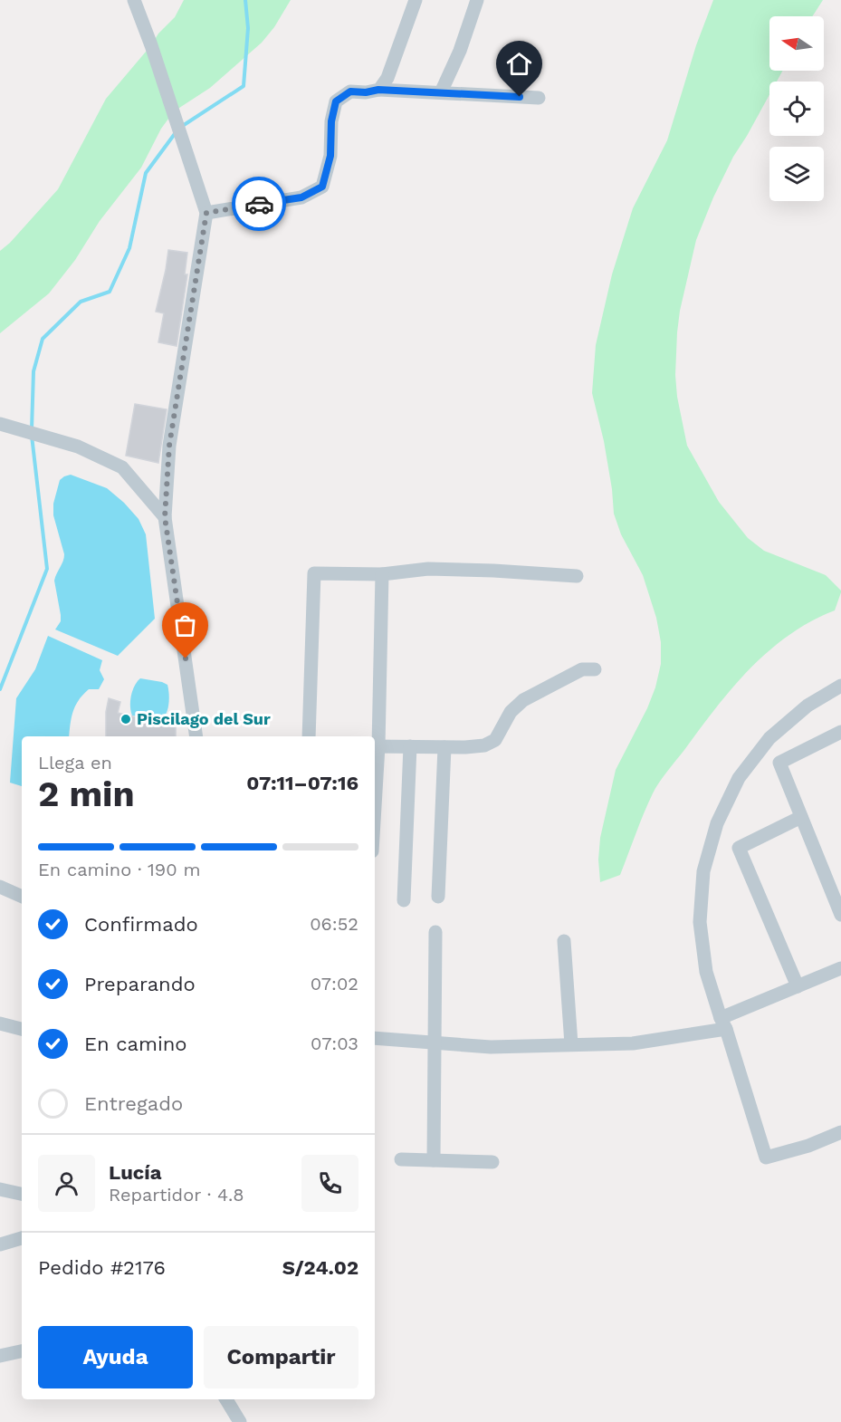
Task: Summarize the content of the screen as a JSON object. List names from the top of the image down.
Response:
{
  "places": ["Piscilago del Sur"],
  "north": "left",
  "page": {
    "heading": ["2 min", "Llega en", "07:11–07:16"],
    "panel": [
      "Lucía",
      "Repartidor · 4.8",
      "Pedido #2176",
      "S/24.02"
    ],
    "bar": "En camino · 190 m",
    "list": [
      ["Confirmado", "06:52"],
      ["Preparando", "07:02"],
      ["En camino", "07:03"],
      "Entregado"
    ],
    "buttons": ["Ayuda", "Compartir"]
  }
}
